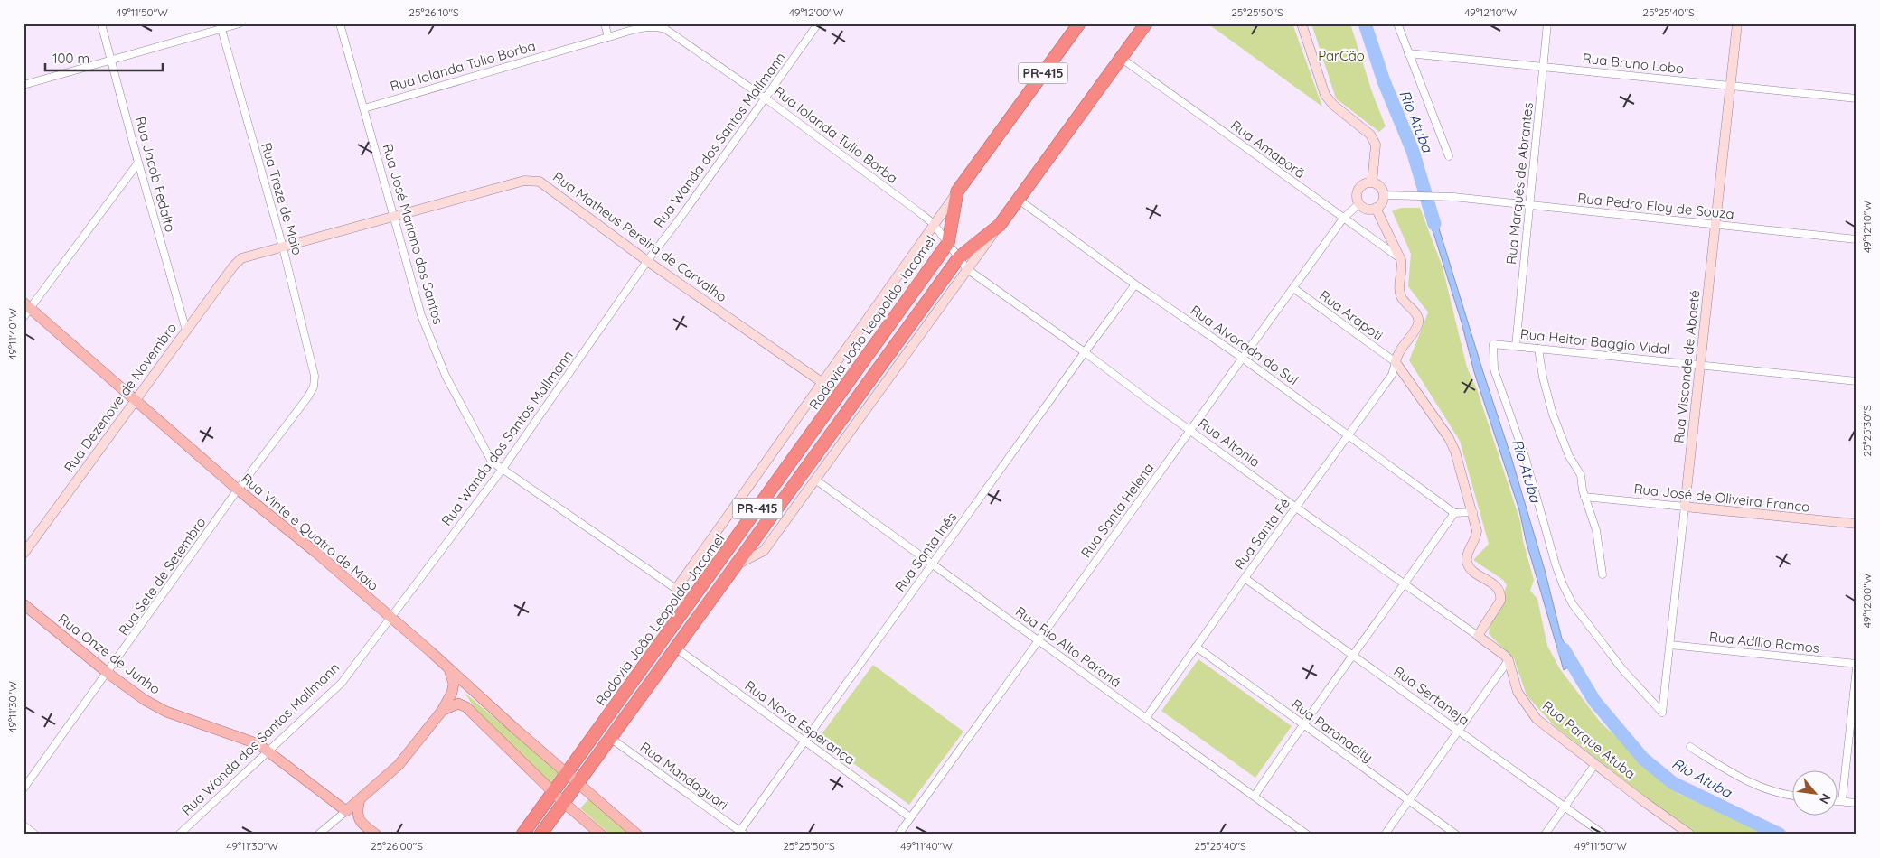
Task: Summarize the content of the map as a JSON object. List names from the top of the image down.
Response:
{
  "streets": {
    "highway": ["PR-415", "Rodovia João Leopoldo Jacomel"],
    "main road": ["Rua Vinte e Quatro de Maio", "Rua Onze de Junho"],
    "street": [
      "Rua Bruno Lobo",
      "Rua Iolanda Tulio Borba",
      "Rua Wanda dos Santos Mallmann",
      "Rua Amaporã",
      "Rua Jacob Fedalto",
      "Rua Marquês de Abrantes",
      "Rua Treze de Maio",
      "Rua Pedro Eloy de Souza",
      "Rua José Mariano dos Santos",
      "Rua Matheus Pereira de Carvalho",
      "Rua Arapoti",
      "Rua Heitor Baggio Vidal",
      "Rua Alvorada do Sul",
      "Rua Visconde de Abaeté",
      "Rua Dezenove de Novembro",
      "Rua Altonia",
      "Rua José de Oliveira Franco",
      "Rua Santa Helena",
      "Rua Santa Fé",
      "Rua Santa Inês",
      "Rua Sete de Setembro",
      "Rua Adílio Ramos",
      "Rua Rio Alto Paraná",
      "Rua Sertaneja",
      "Rua Nova Esperança",
      "Rua Paranacity",
      "Rua Parque Atuba",
      "Rua Mandaguari"
    ]
  },
  "crossings": [
    ["Rua Bruno Lobo", "Rua Marquês de Abrantes"],
    ["Rua Bruno Lobo", "Rua Visconde de Abaeté"],
    ["Rua Iolanda Tulio Borba", "Rua Wanda dos Santos Mallmann"],
    ["Rua Iolanda Tulio Borba", "Rua José Mariano dos Santos"],
    ["Rua Iolanda Tulio Borba", "Rodovia João Leopoldo Jacomel"],
    ["Rua Iolanda Tulio Borba", "Rua Altonia"],
    ["Rua Wanda dos Santos Mallmann", "Rua José Mariano dos Santos"],
    ["Rua Wanda dos Santos Mallmann", "Rua Matheus Pereira de Carvalho"],
    ["Rua Wanda dos Santos Mallmann", "Rua Vinte e Quatro de Maio"],
    ["Rua Wanda dos Santos Mallmann", "Rua Onze de Junho"],
    ["Rua Amaporã", "Rodovia João Leopoldo Jacomel"],
    ["Rua Amaporã", "Rua Santa Helena"],
    ["Rua Jacob Fedalto", "Rua Dezenove de Novembro"],
    ["Rua Marquês de Abrantes", "Rua Pedro Eloy de Souza"],
    ["Rua Marquês de Abrantes", "Rua Heitor Baggio Vidal"],
    ["Rua Treze de Maio", "Rua Matheus Pereira de Carvalho"],
    ["Rua Treze de Maio", "Rua Sete de Setembro"],
    ["Rua Pedro Eloy de Souza", "Rua Visconde de Abaeté"],
    ["Rua Pedro Eloy de Souza", "Rua Santa Helena"],
    ["Rua José Mariano dos Santos", "Rua Matheus Pereira de Carvalho"],
    ["Rua José Mariano dos Santos", "Rodovia João Leopoldo Jacomel"],
    ["Rua Matheus Pereira de Carvalho", "Rodovia João Leopoldo Jacomel"],
    ["Rua Matheus Pereira de Carvalho", "Rua Dezenove de Novembro"],
    ["Rua Arapoti", "Rua Santa Helena"],
    ["Rua Arapoti", "Rua Santa Fé"],
    ["Rodovia João Leopoldo Jacomel", "Rua Alvorada do Sul"],
    ["Rodovia João Leopoldo Jacomel", "Rua Altonia"],
    ["Rodovia João Leopoldo Jacomel", "Rua Vinte e Quatro de Maio"],
    ["Rodovia João Leopoldo Jacomel", "Rua Rio Alto Paraná"],
    ["Rodovia João Leopoldo Jacomel", "Rua Nova Esperança"],
    ["Rodovia João Leopoldo Jacomel", "Rua Mandaguari"],
    ["Rua Heitor Baggio Vidal", "Rua Visconde de Abaeté"],
    ["Rua Alvorada do Sul", "Rua Santa Helena"],
    ["Rua Alvorada do Sul", "Rua Santa Fé"],
    ["Rua Alvorada do Sul", "Rua Santa Inês"],
    ["Rua Visconde de Abaeté", "Rua José de Oliveira Franco"],
    ["Rua Visconde de Abaeté", "Rua Adílio Ramos"],
    ["Rua Dezenove de Novembro", "Rua Vinte e Quatro de Maio"],
    ["Rua Altonia", "Rua Santa Helena"],
    ["Rua Altonia", "Rua Santa Fé"],
    ["Rua Altonia", "Rua Santa Inês"],
    ["Rua Santa Helena", "Rua Rio Alto Paraná"],
    ["Rua Santa Helena", "Rua Nova Esperança"],
    ["Rua Vinte e Quatro de Maio", "Rua Sete de Setembro"],
    ["Rua Santa Fé", "Rua Rio Alto Paraná"],
    ["Rua Santa Fé", "Rua Sertaneja"],
    ["Rua Santa Fé", "Rua Paranacity"],
    ["Rua Santa Inês", "Rua Rio Alto Paraná"],
    ["Rua Santa Inês", "Rua Nova Esperança"],
    ["Rua Santa Inês", "Rua Mandaguari"],
    ["Rua Sete de Setembro", "Rua Onze de Junho"]
  ],
  "water": ["Rio Atuba"],
  "parks": ["ParCão"],
  "scale_bar": "100 m",
  "north": "bottom right",
  "coordinates": [
    "49°11'50\"W",
    "25°26'10\"S",
    "49°12'00\"W",
    "25°25'50\"S",
    "49°12'10\"W",
    "25°25'40\"S",
    "49°11'40\"W",
    "25°25'30\"S",
    "49°11'30\"W",
    "25°26'00\"S"
  ]
}
